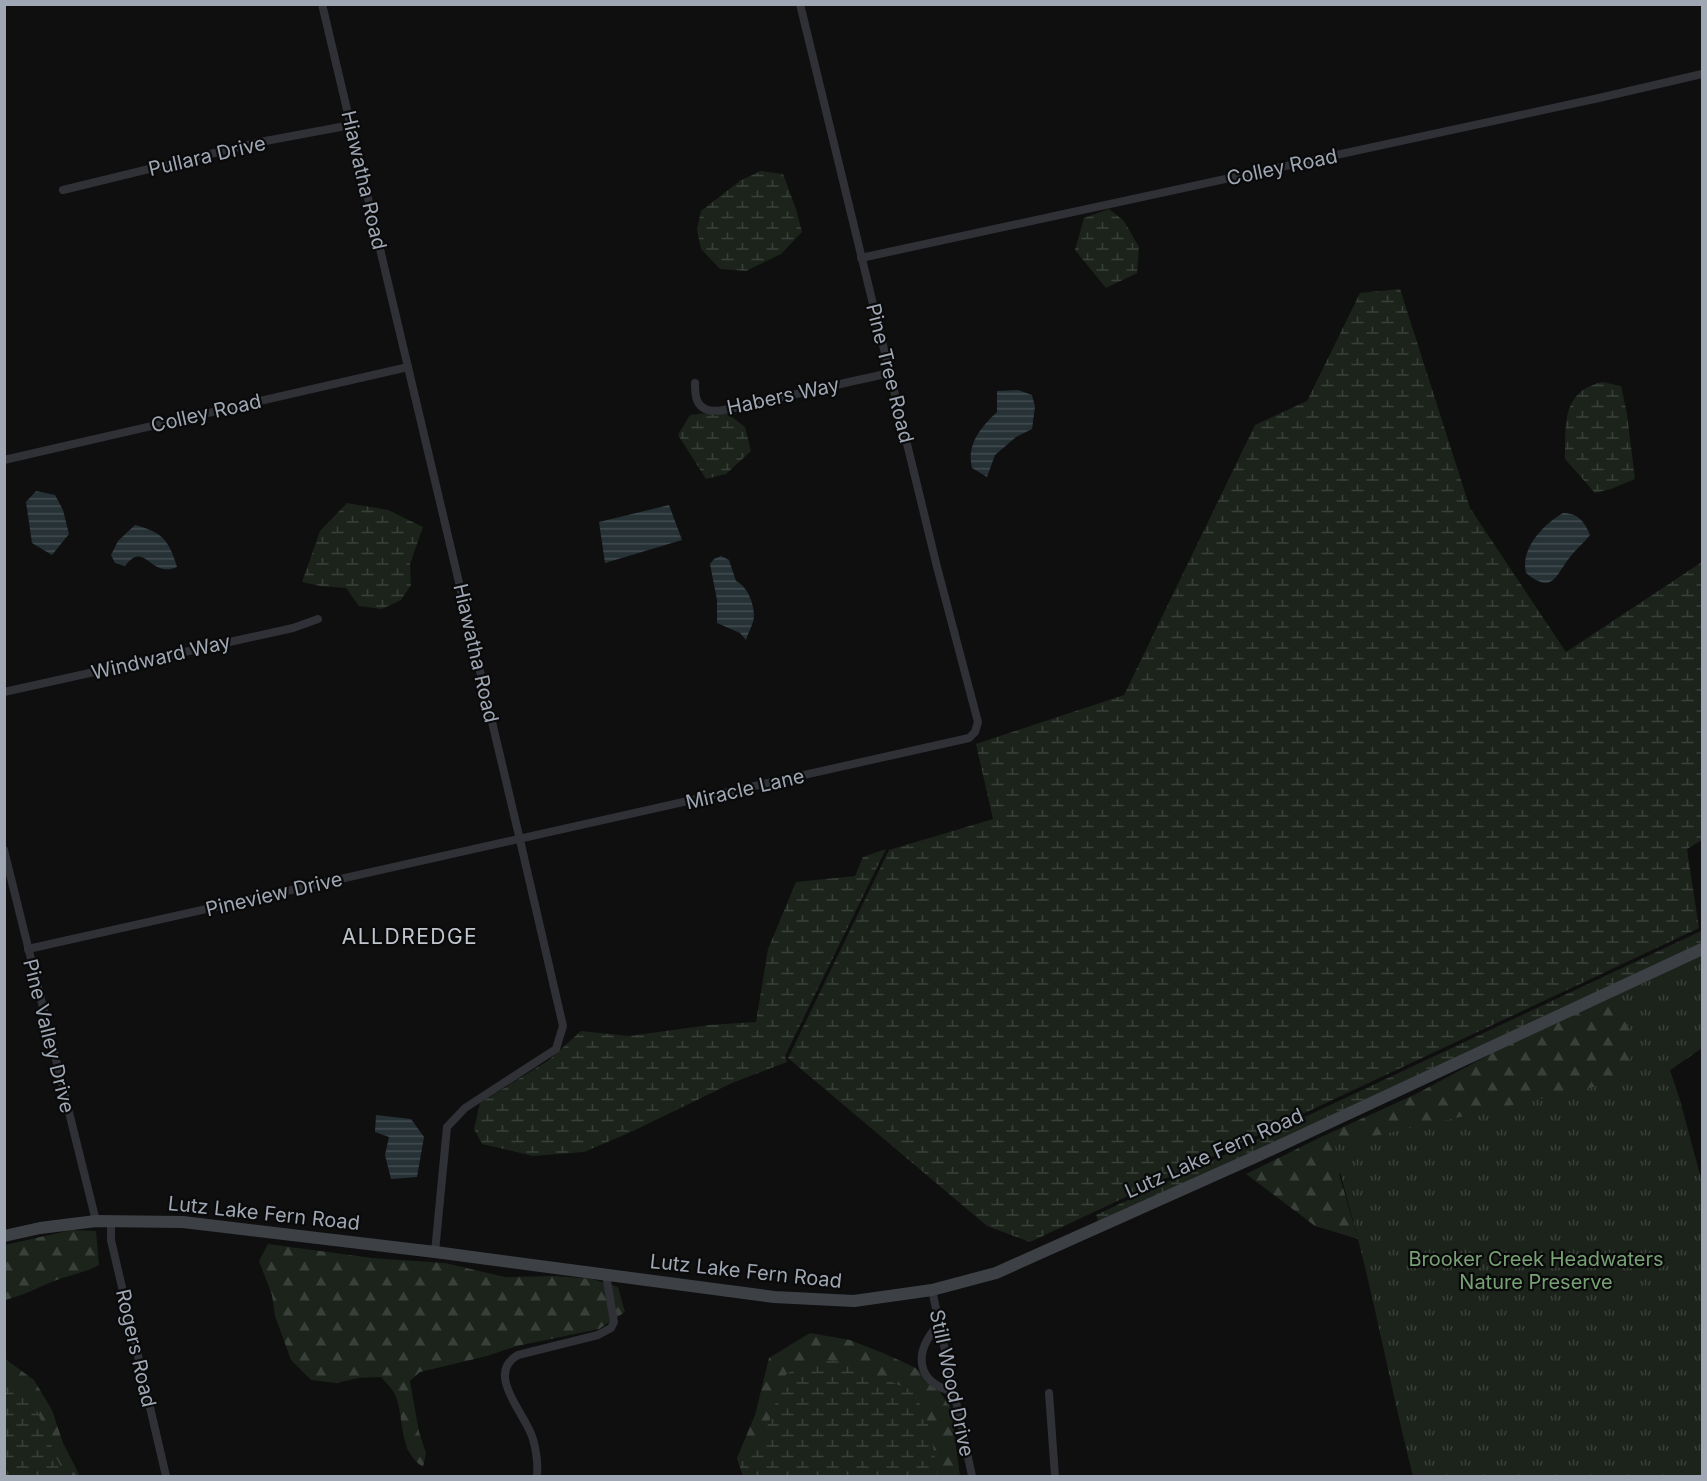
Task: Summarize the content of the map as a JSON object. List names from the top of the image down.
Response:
{
  "streets": {
    "main road": ["Lutz Lake Fern Road"],
    "street": [
      "Pullara Drive",
      "Colley Road",
      "Hiawatha Road",
      "Pine Tree Road",
      "Habers Way",
      "Windward Way",
      "Miracle Lane",
      "Pineview Drive",
      "Pine Valley Drive",
      "Rogers Road",
      "Still Wood Drive"
    ]
  },
  "crossings": [
    ["Pullara Drive", "Hiawatha Road"],
    ["Colley Road", "Hiawatha Road"],
    ["Colley Road", "Pine Tree Road"],
    ["Hiawatha Road", "Miracle Lane"],
    ["Hiawatha Road", "Pineview Drive"],
    ["Hiawatha Road", "Lutz Lake Fern Road"],
    ["Pine Tree Road", "Habers Way"],
    ["Pine Tree Road", "Miracle Lane"],
    ["Miracle Lane", "Pineview Drive"],
    ["Pineview Drive", "Pine Valley Drive"],
    ["Pine Valley Drive", "Lutz Lake Fern Road"],
    ["Lutz Lake Fern Road", "Rogers Road"],
    ["Lutz Lake Fern Road", "Still Wood Drive"]
  ],
  "districts": ["ALLDREDGE"],
  "parks": ["Brooker Creek Headwaters Nature Preserve"]
}
